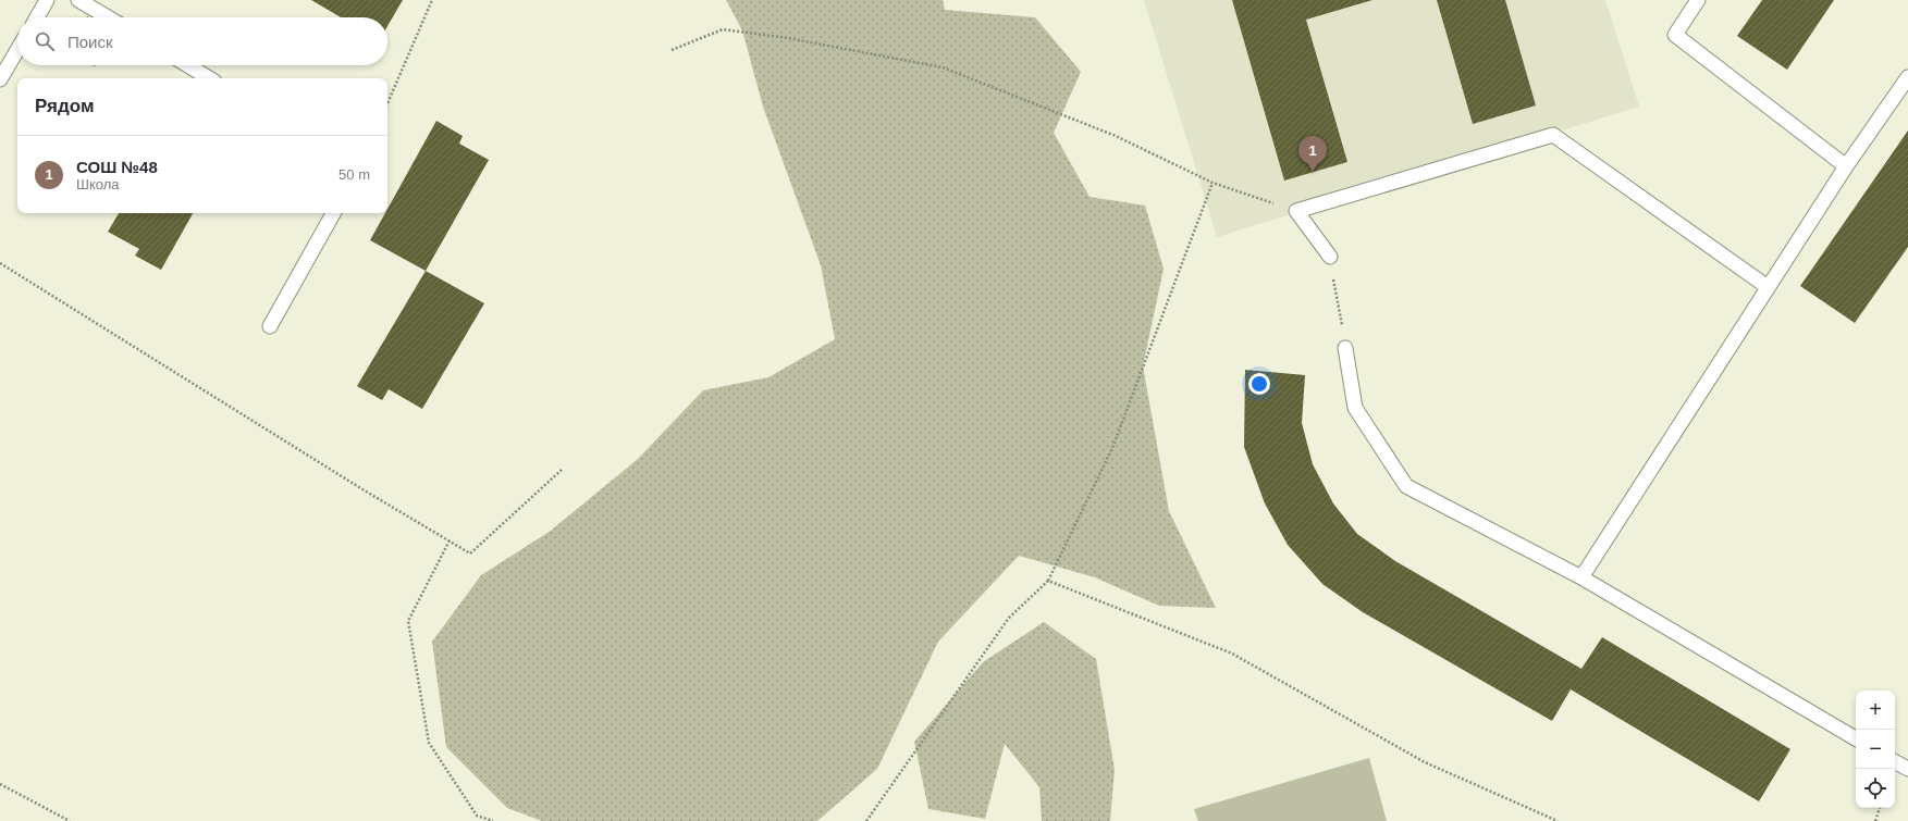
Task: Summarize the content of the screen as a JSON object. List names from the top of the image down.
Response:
{
  "page": {
    "search": "Поиск",
    "heading": "Рядом",
    "list": [
      {
        "mark": "1",
        "name": "СОШ №48",
        "note": "Школа",
        "value": "50 m"
      }
    ],
    "pins": "1",
    "map_buttons": ["+", "−"]
  }
}
